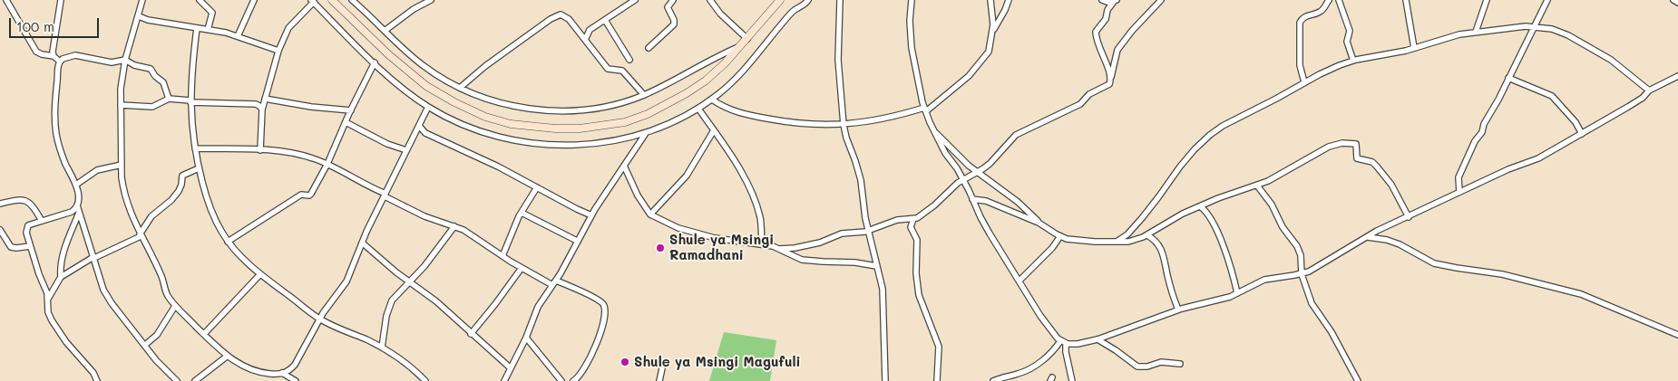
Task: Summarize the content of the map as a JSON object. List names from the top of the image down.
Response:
{
  "places": ["Shule ya Msingi Ramadhani", "Shule ya Msingi Magufuli"],
  "scale_bar": "100 m"
}
